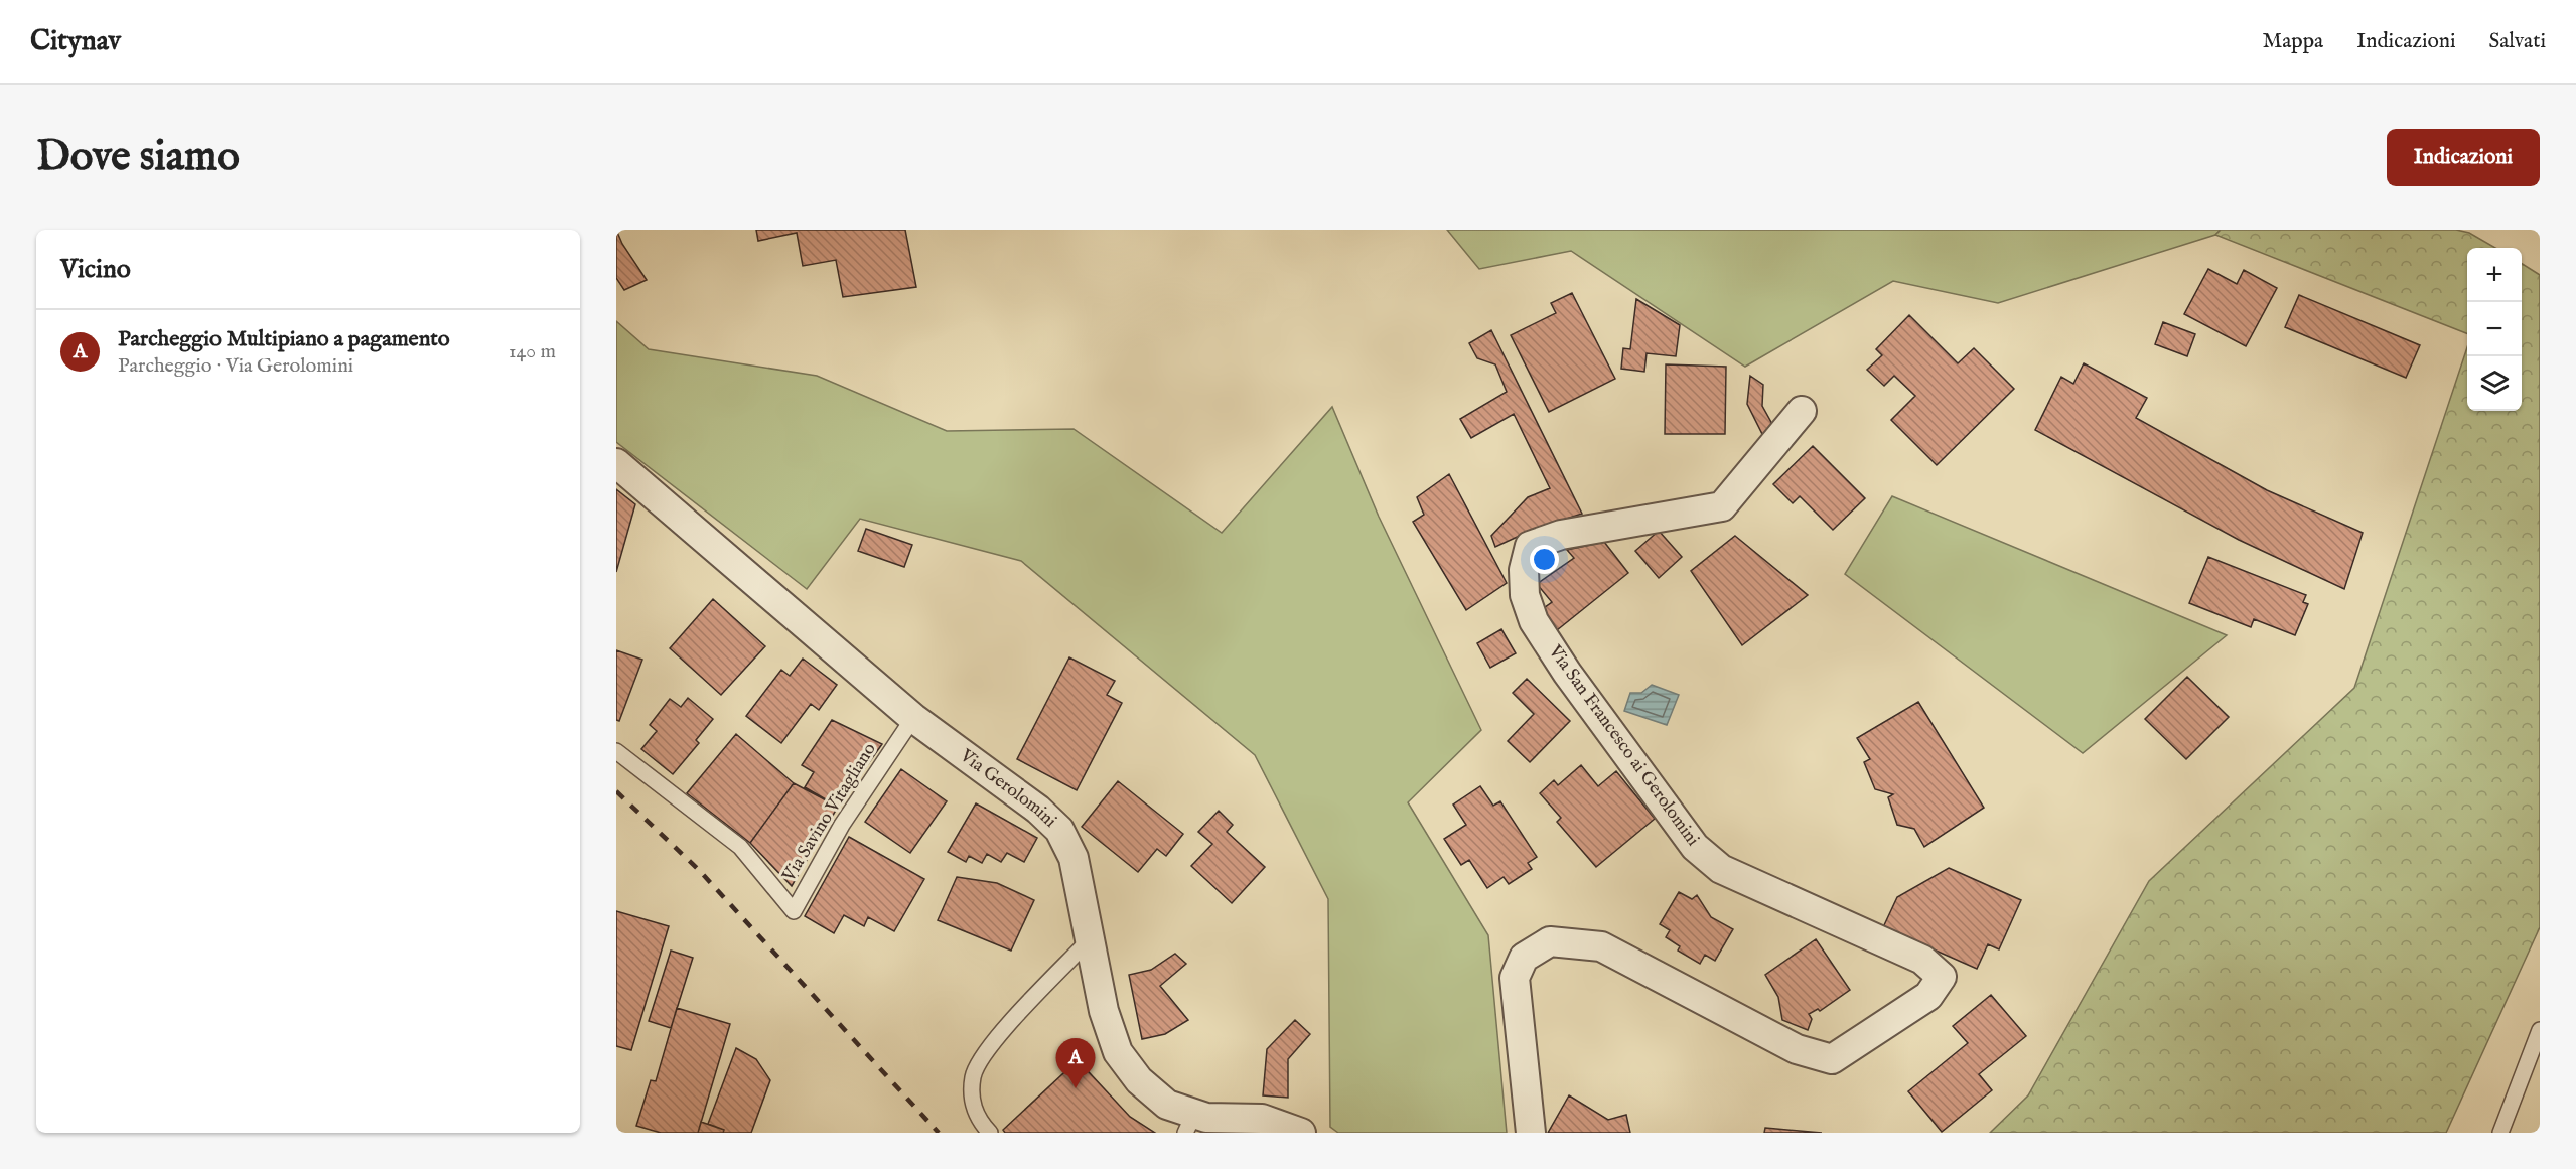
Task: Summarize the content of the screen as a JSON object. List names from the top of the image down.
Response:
{
  "streets": {
    "street": ["Via San Francesco ai Gerolomini", "Via Gerolomini"],
    "lane": ["Via Savino Vitagliano"]
  },
  "crossings": [
    ["Via Gerolomini", "Via Savino Vitagliano"]
  ],
  "page": {
    "header": "Citynav",
    "nav": ["Mappa", "Indicazioni", "Salvati"],
    "buttons": "Indicazioni",
    "title": "Dove siamo",
    "heading": "Vicino",
    "map_buttons": ["+", "−"],
    "list": [
      {
        "mark": "A",
        "name": "Parcheggio Multipiano a pagamento",
        "note": "Parcheggio · Via Gerolomini",
        "value": "140 m"
      }
    ],
    "pins": "A"
  }
}
